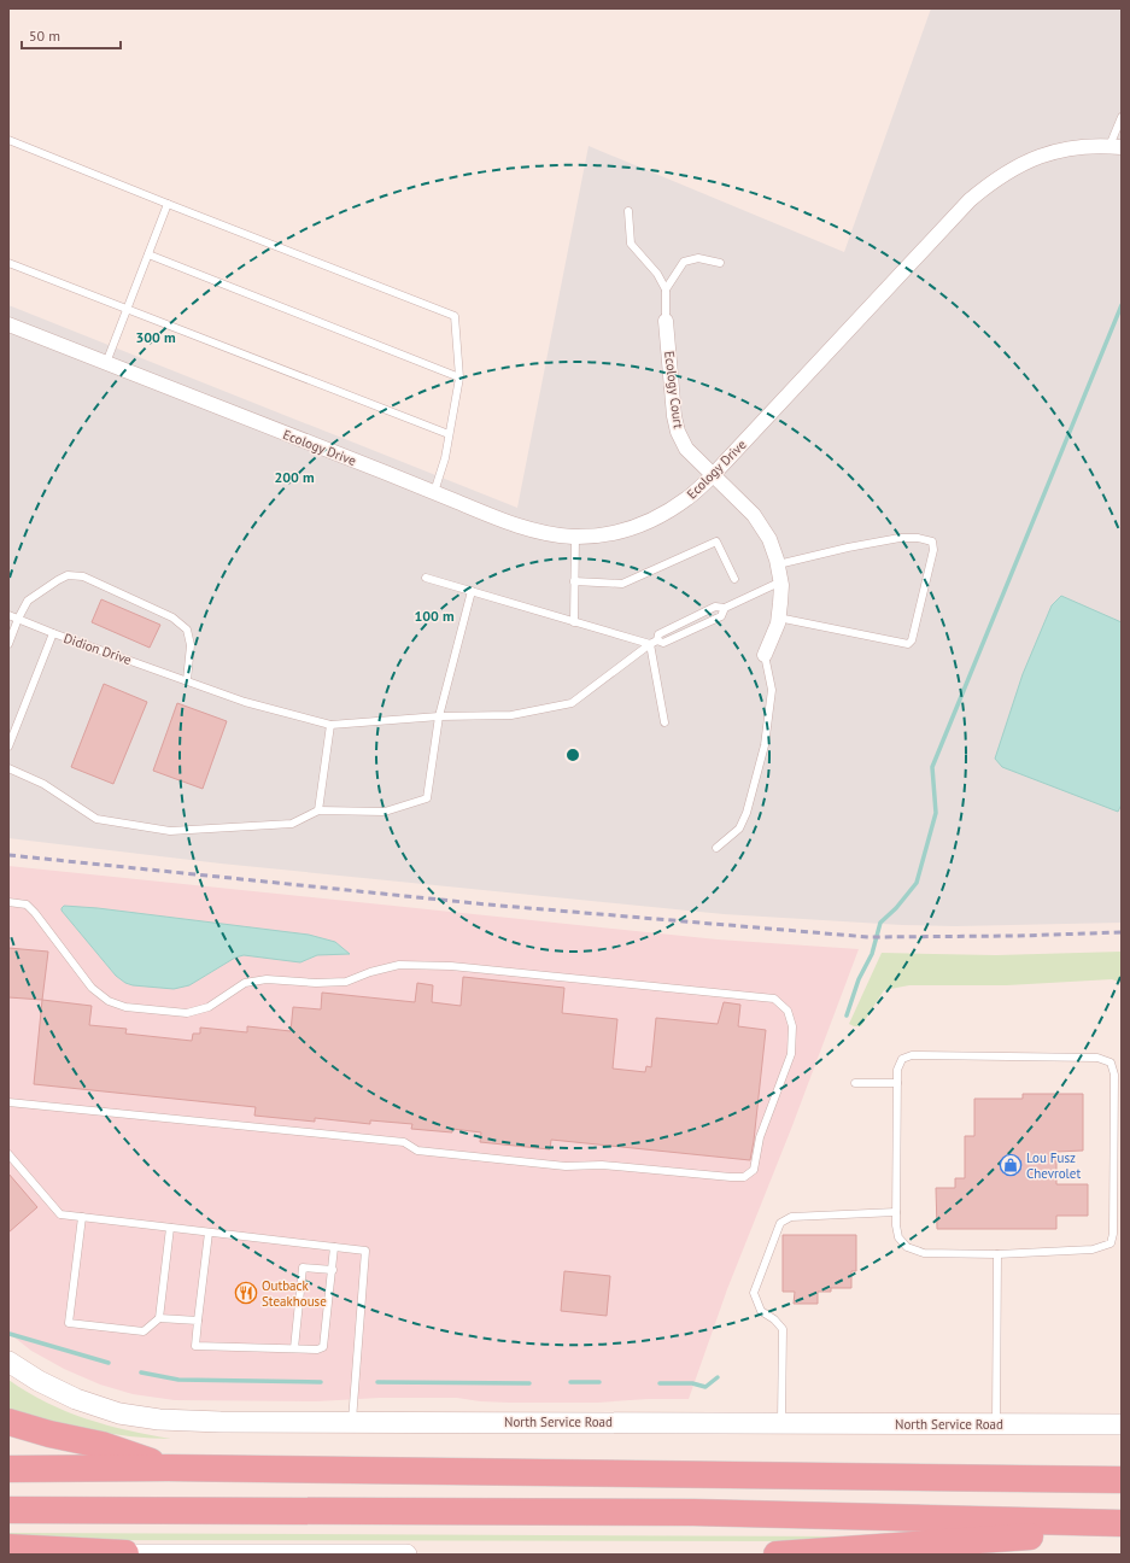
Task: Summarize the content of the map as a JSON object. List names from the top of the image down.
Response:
{
  "streets": {
    "street": ["Ecology Court", "Ecology Drive", "North Service Road"],
    "lane": ["Didion Drive"]
  },
  "crossings": [
    ["Ecology Court", "Ecology Drive"]
  ],
  "places": {
    "shop": ["Lou Fusz Chevrolet"],
    "restaurant": ["Outback Steakhouse"]
  },
  "scale_bar": "50 m",
  "rings": ["300 m", "200 m", "100 m"]
}
